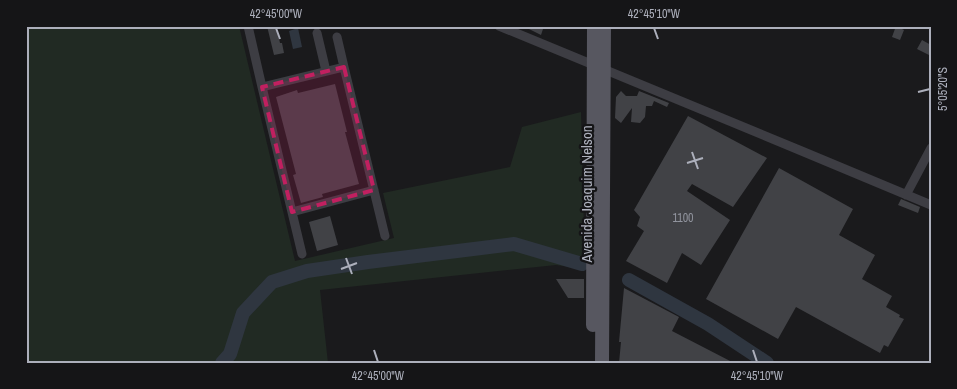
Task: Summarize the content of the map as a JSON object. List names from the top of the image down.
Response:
{
  "streets": {
    "main road": ["Avenida Joaquim Nelson"]
  },
  "house_numbers": ["1100"],
  "coordinates": ["42°45'00\"W", "42°45'10\"W", "5°05'20\"S"]
}
